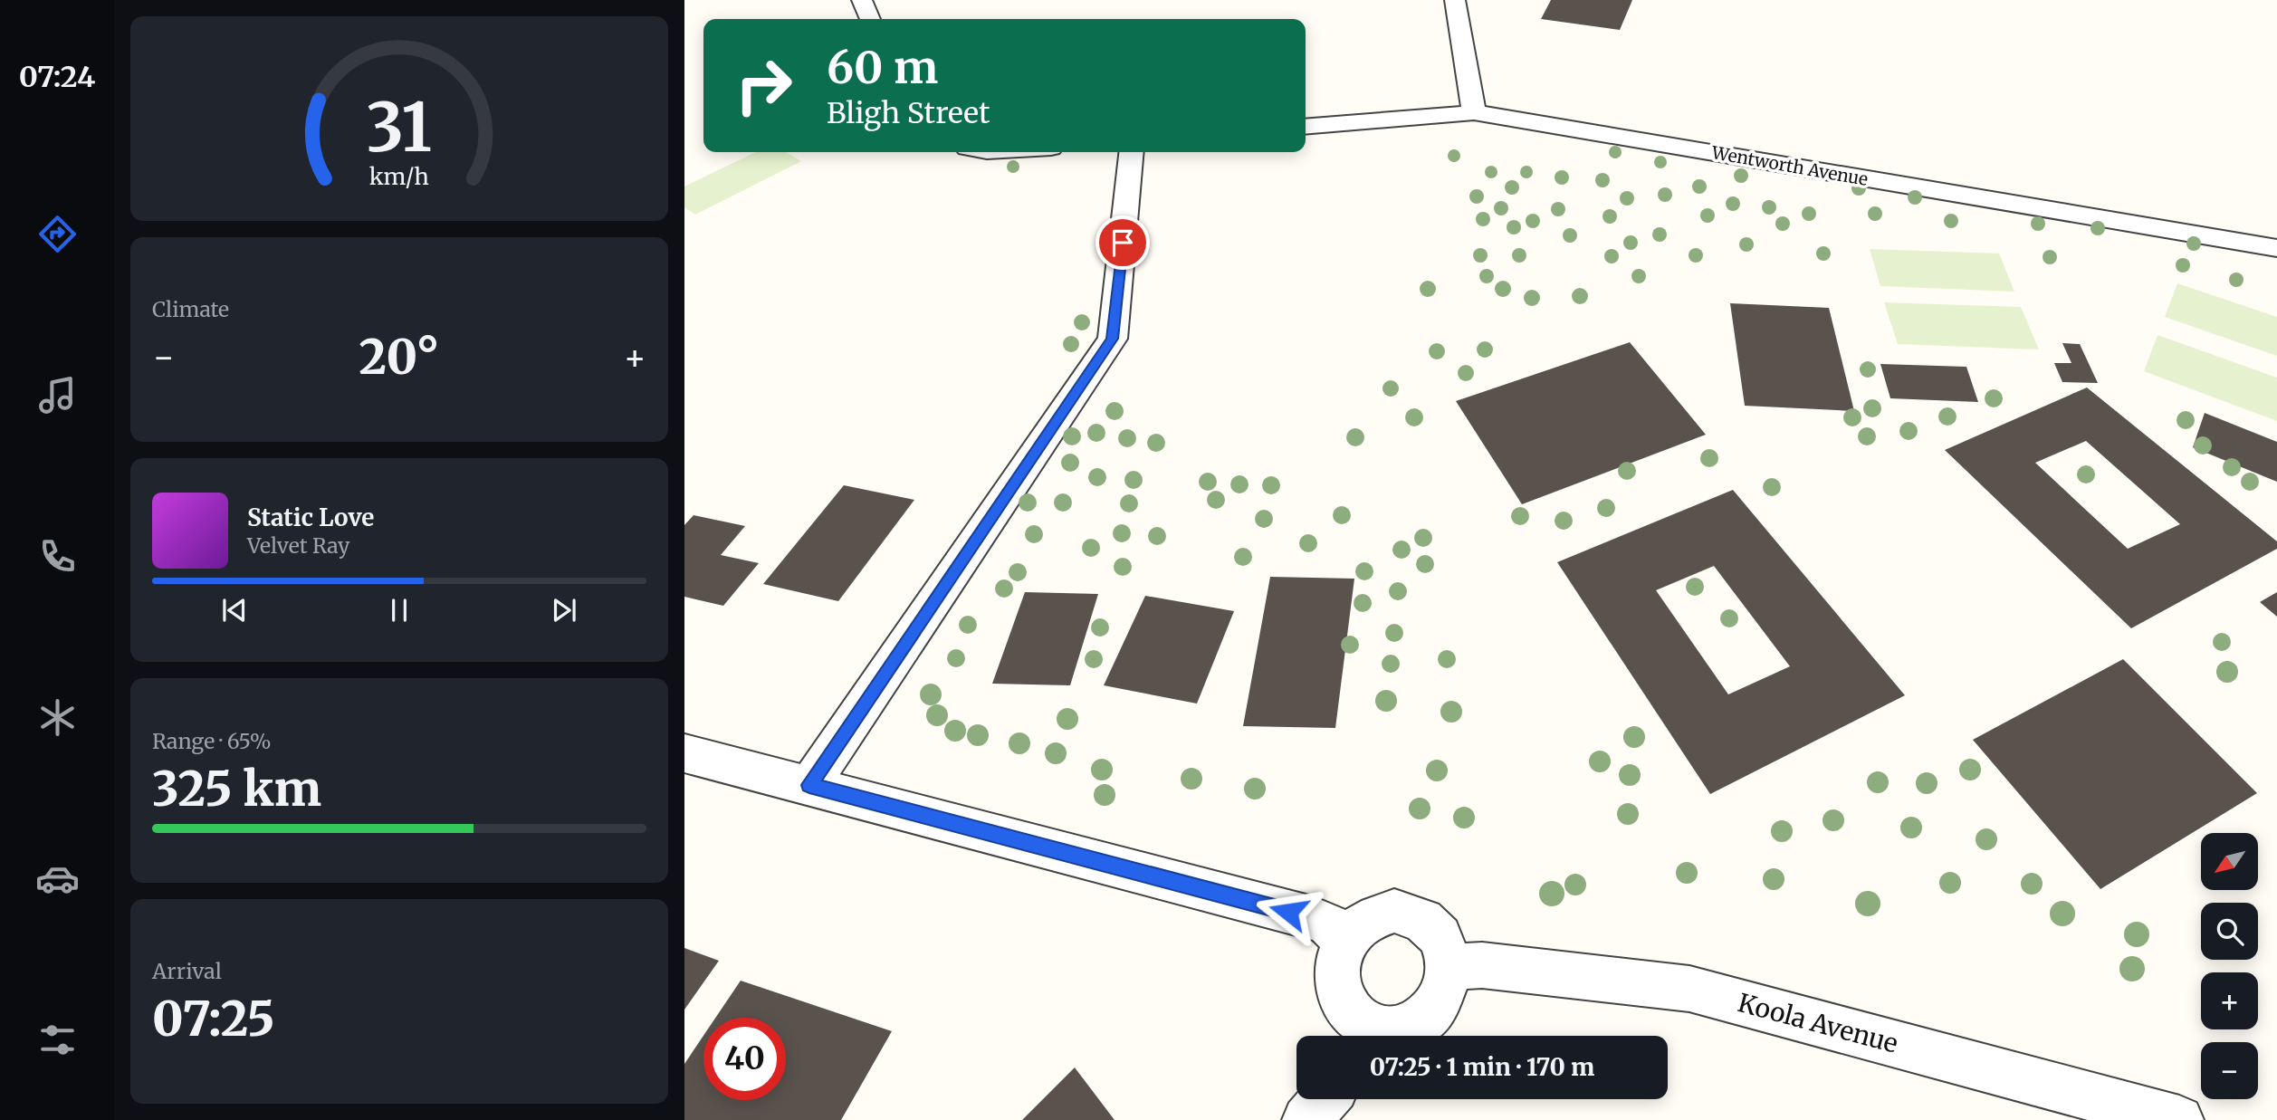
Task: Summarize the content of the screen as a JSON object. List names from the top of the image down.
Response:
{
  "streets": {
    "street": ["Wentworth Avenue", "Koola Avenue"]
  },
  "north": "bottom left",
  "page": {
    "tabs": "07:24",
    "turn": ["60 m", "Bligh Street"],
    "tile": [
      "Climate",
      ["Range · 65%", "325 km"],
      ["Arrival", "07:25"]
    ],
    "heat": ["−", "20°", "+"],
    "song": ["Static Love", "Velvet Ray"],
    "map_buttons": ["+", "−"],
    "limit": "40",
    "trip": "07:25 · 1 min · 170 m",
    "gauge": ["31", "km/h"]
  }
}
